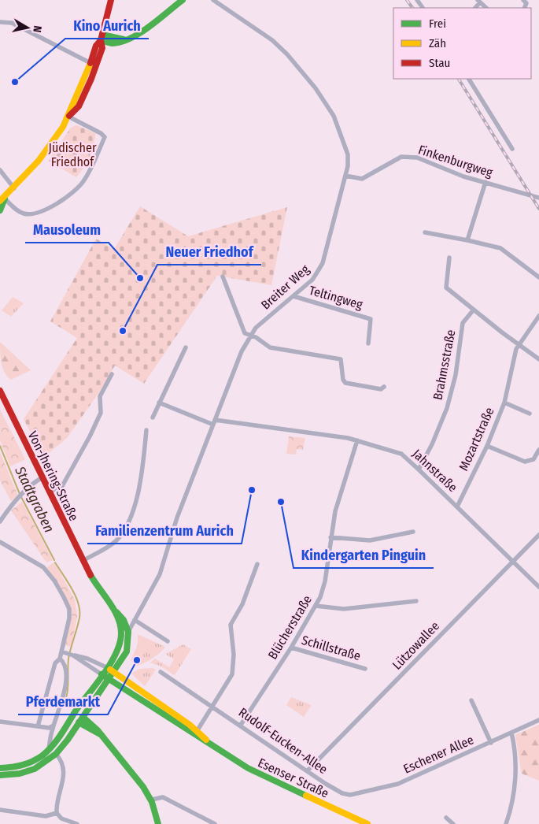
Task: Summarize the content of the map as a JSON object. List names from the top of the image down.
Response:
{
  "streets": {
    "main road": ["Von-Jhering-Straße", "Esenser Straße"],
    "street": [
      "Finkenburgweg",
      "Breiter Weg",
      "Teltingweg",
      "Brahmsstraße",
      "Mozartstraße",
      "Jahnstraße",
      "Blücherstraße",
      "Lützowallee",
      "Schillstraße",
      "Rudolf-Eucken-Allee",
      "Eschener Allee"
    ]
  },
  "crossings": [
    ["Finkenburgweg", "Breiter Weg"],
    ["Breiter Weg", "Teltingweg"],
    ["Breiter Weg", "Jahnstraße"],
    ["Breiter Weg", "Von-Jhering-Straße"],
    ["Brahmsstraße", "Jahnstraße"],
    ["Mozartstraße", "Jahnstraße"],
    ["Jahnstraße", "Blücherstraße"],
    ["Jahnstraße", "Lützowallee"],
    ["Von-Jhering-Straße", "Esenser Straße"],
    ["Blücherstraße", "Schillstraße"],
    ["Blücherstraße", "Rudolf-Eucken-Allee"],
    ["Lützowallee", "Rudolf-Eucken-Allee"],
    ["Rudolf-Eucken-Allee", "Eschener Allee"]
  ],
  "water": ["Stadtgraben"],
  "parks": ["Jüdischer Friedhof"],
  "places": [
    "Kino Aurich",
    "Mausoleum",
    "Neuer Friedhof",
    "Familienzentrum Aurich",
    "Kindergarten Pinguin",
    "Pferdemarkt"
  ],
  "legend": ["Frei", "Zäh", "Stau"],
  "north": "right"
}
